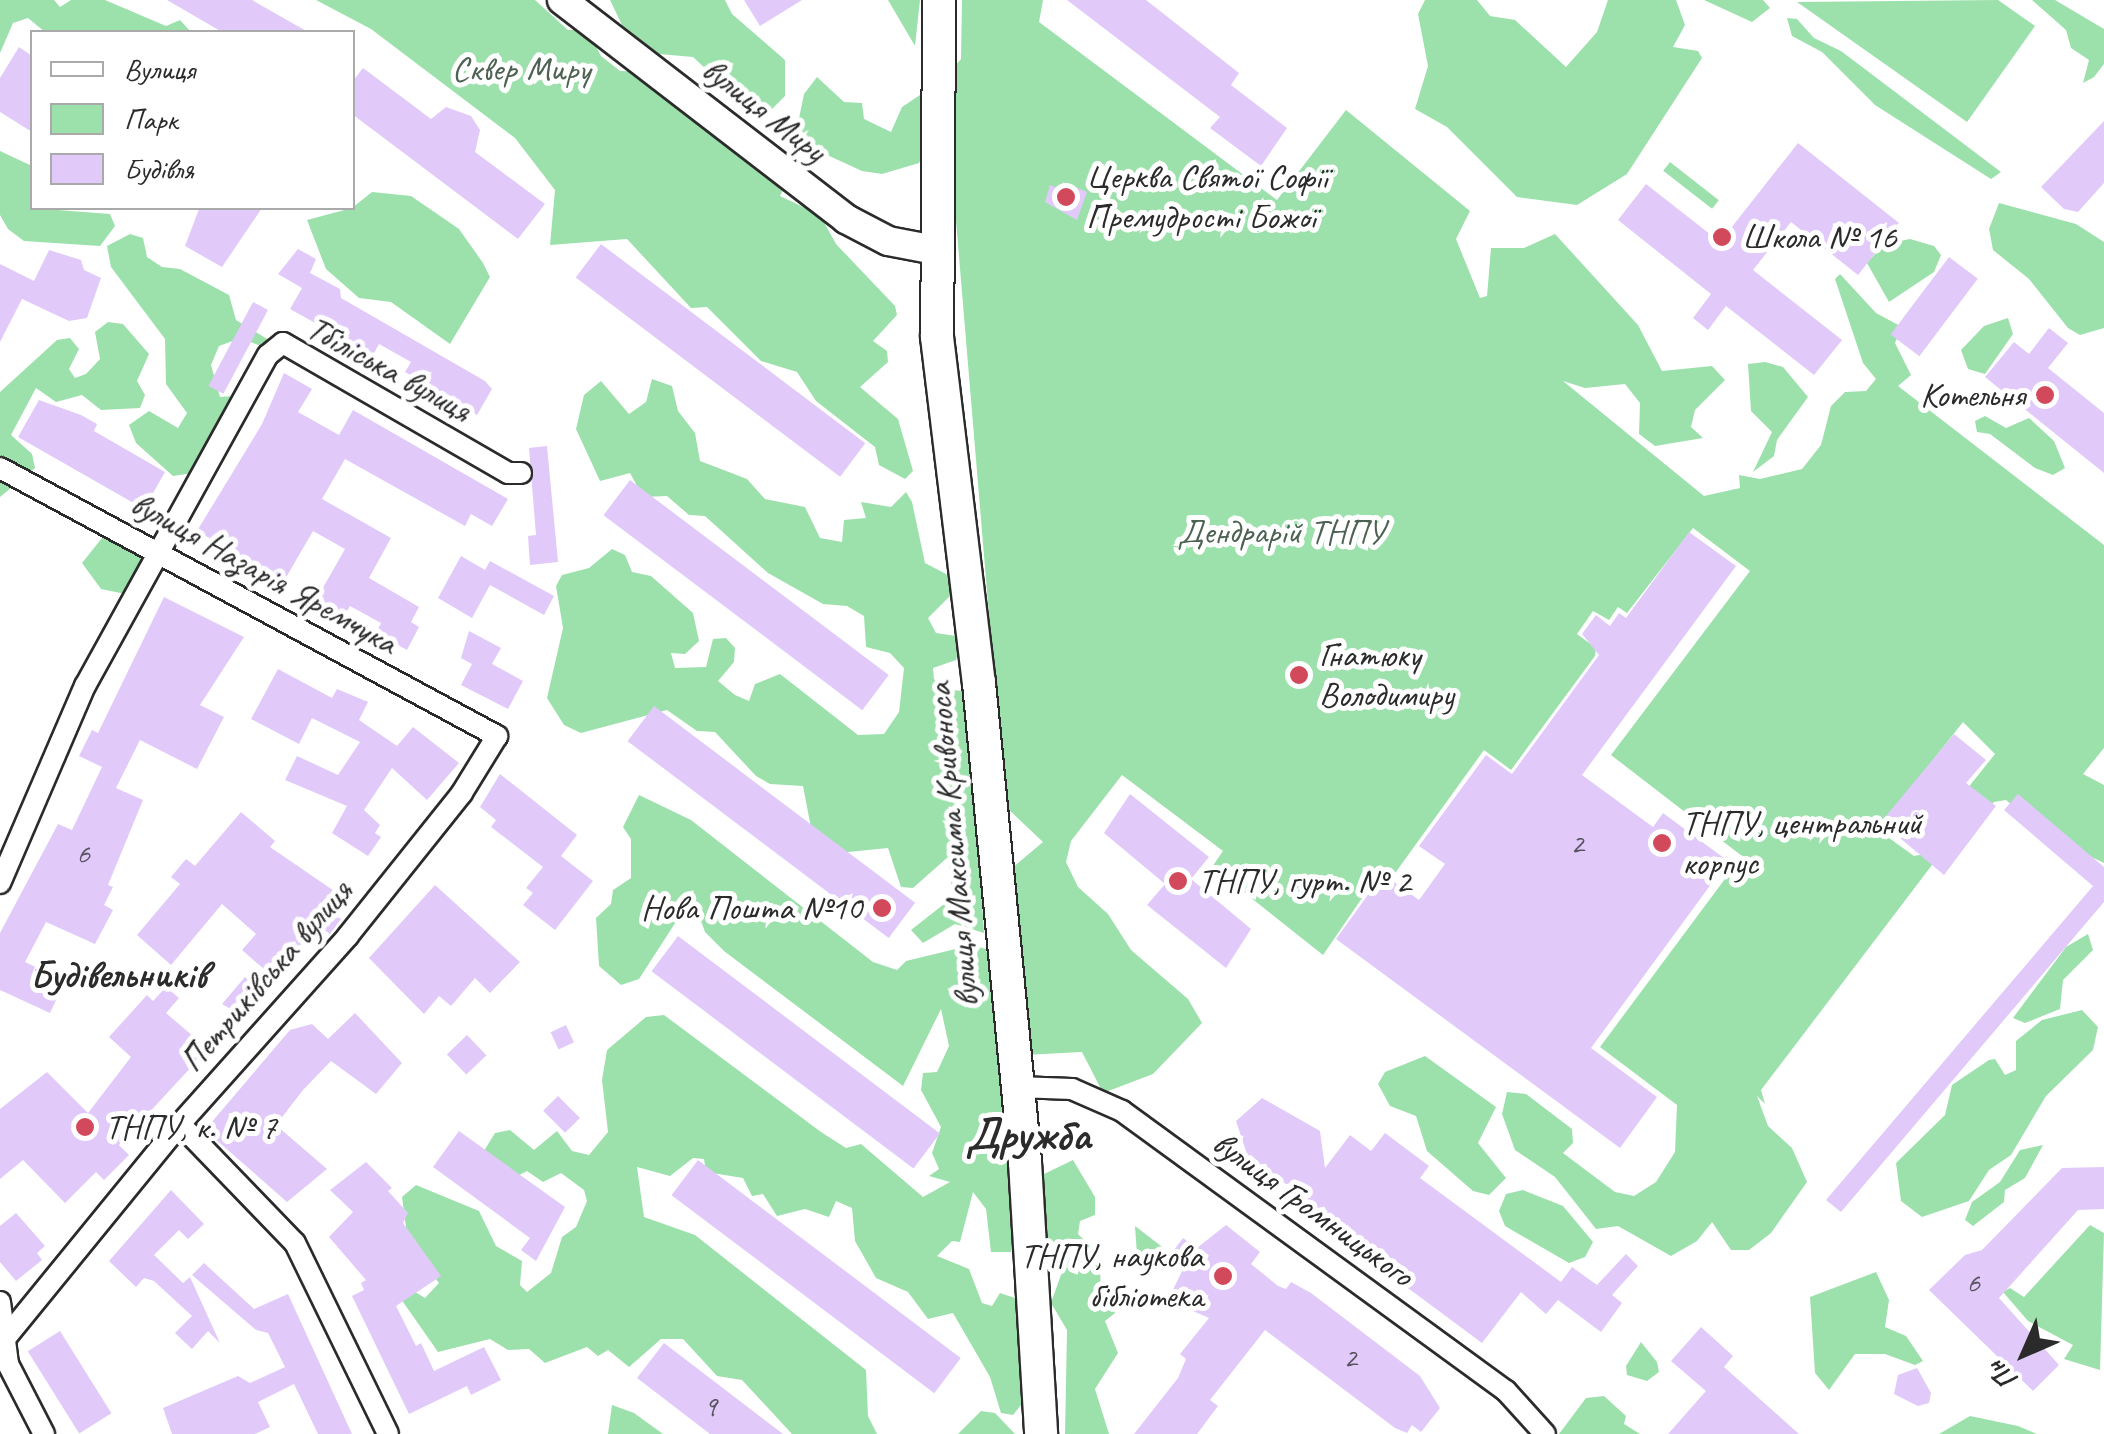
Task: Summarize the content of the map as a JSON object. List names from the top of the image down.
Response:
{
  "streets": {
    "main road": ["вулиця Миру", "вулиця Максима Кривоноса"],
    "street": [
      "Тбіліська вулиця",
      "вулиця Назарія Яремчука",
      "Петриківська вулиця",
      "вулиця Громницького"
    ]
  },
  "crossings": [
    ["вулиця Миру", "вулиця Максима Кривоноса"],
    ["Тбіліська вулиця", "вулиця Назарія Яремчука"],
    ["вулиця Назарія Яремчука", "Петриківська вулиця"],
    ["вулиця Максима Кривоноса", "вулиця Громницького"]
  ],
  "districts": ["Будівельників", "Дружба"],
  "parks": ["Сквер Миру", "Дендрарій ТНПУ"],
  "places": [
    "Церква Святої Софії Премудрості Божої",
    "Школа № 16",
    "Котельня",
    "Гнатюку Володимиру",
    "ТНПУ, центральний корпус",
    "ТНПУ, гурт. № 2",
    "Нова Пошта №10",
    "ТНПУ, к. № 7",
    "ТНПУ, наукова бібліотека"
  ],
  "house_numbers": [
    "2",
    "6",
    "6",
    "2",
    "9"
  ],
  "legend": ["Вулиця", "Парк", "Будівля"],
  "north": "bottom left"
}
